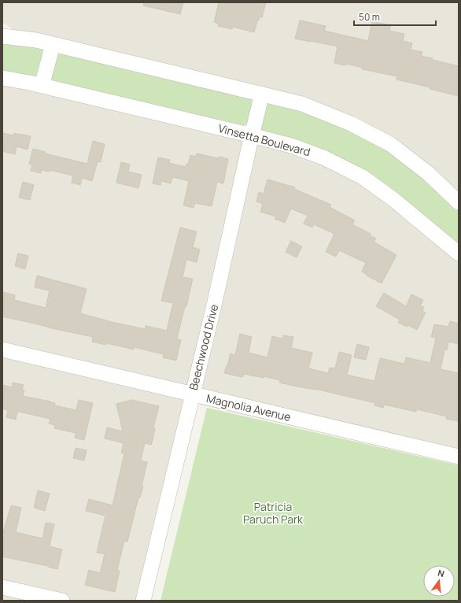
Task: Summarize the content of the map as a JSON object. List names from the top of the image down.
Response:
{
  "streets": {
    "street": ["Vinsetta Boulevard", "Beechwood Drive", "Magnolia Avenue"]
  },
  "crossings": [
    ["Vinsetta Boulevard", "Beechwood Drive"],
    ["Beechwood Drive", "Magnolia Avenue"]
  ],
  "parks": ["Patricia Paruch Park"],
  "scale_bar": "50 m",
  "north": "top"
}
